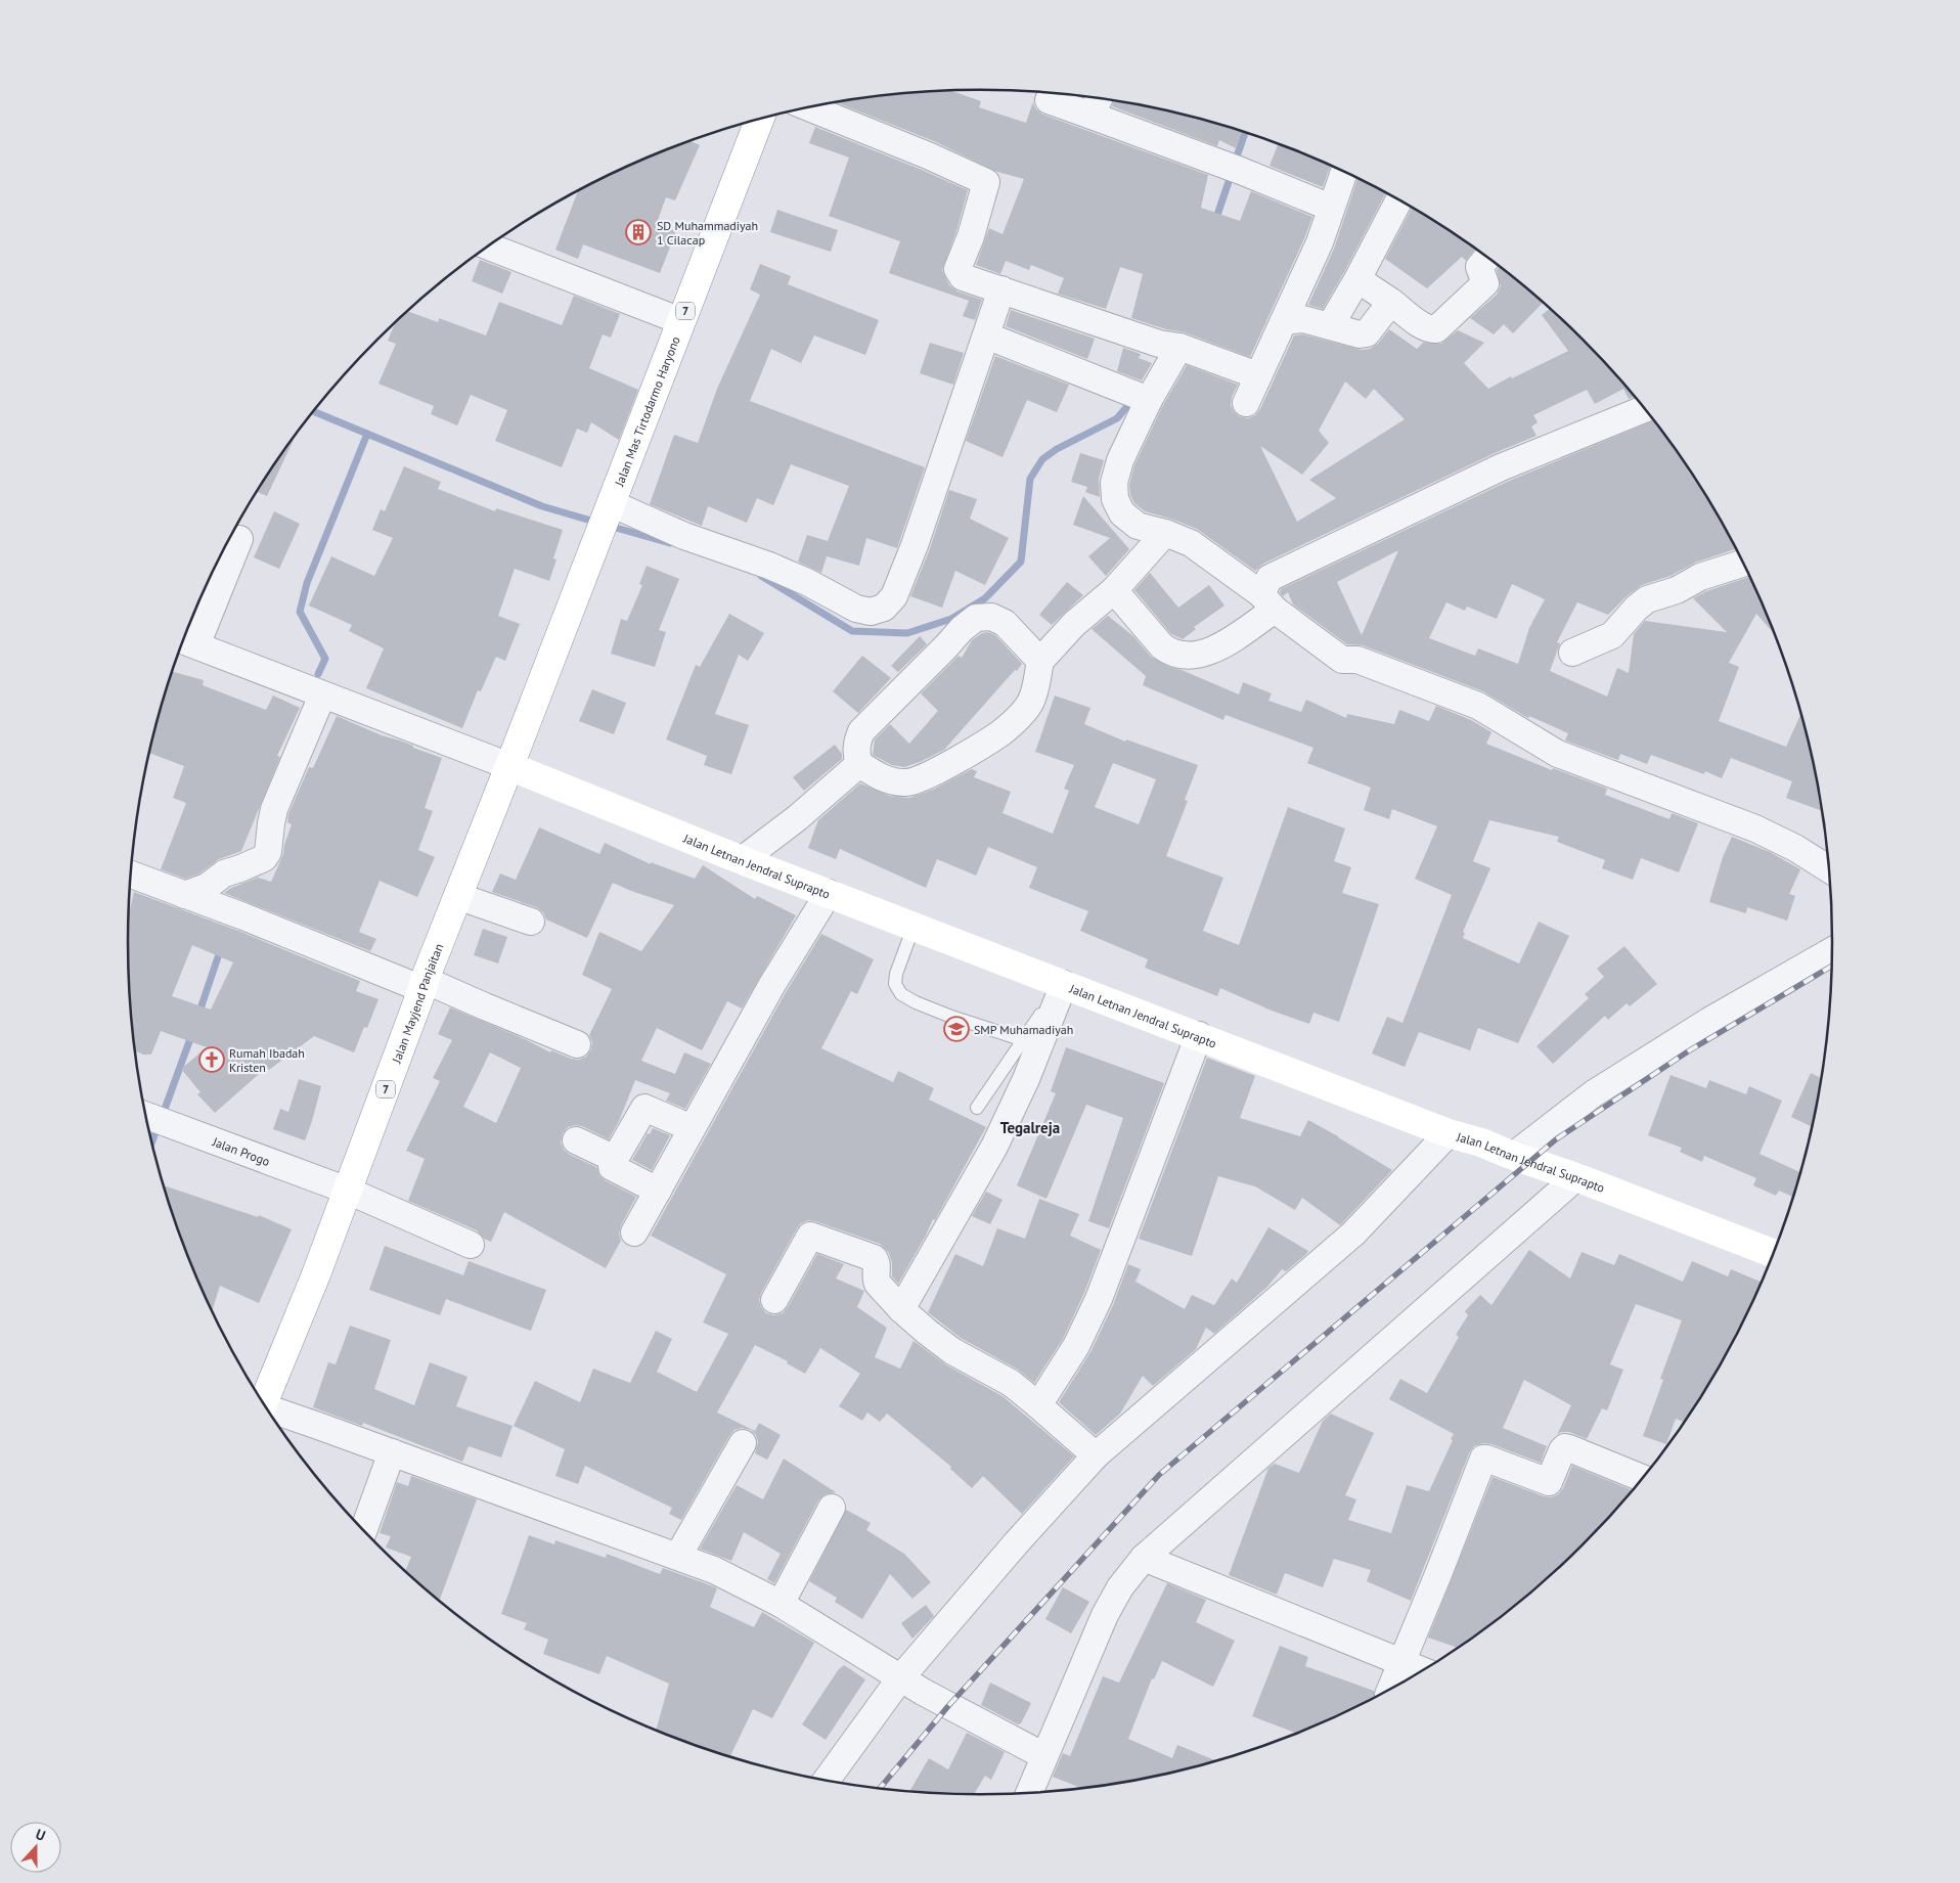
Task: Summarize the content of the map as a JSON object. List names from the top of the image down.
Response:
{
  "streets": {
    "main road": [
      "7",
      "Jalan Mas Tirtodarmo Haryono",
      "Jalan Letnan Jendral Suprapto",
      "Jalan Mayjend Panjaitan"
    ],
    "street": ["Jalan Progo"]
  },
  "crossings": [
    ["7", "Jalan Mas Tirtodarmo Haryono"],
    ["7", "Jalan Letnan Jendral Suprapto"],
    ["7", "Jalan Mayjend Panjaitan"],
    ["Jalan Letnan Jendral Suprapto", "Jalan Mayjend Panjaitan"],
    ["Jalan Mayjend Panjaitan", "Jalan Progo"]
  ],
  "districts": ["Tegalreja"],
  "places": {
    "building": ["SD Muhammadiyah 1 Cilacap"],
    "school or university": ["SMP Muhamadiyah"],
    "church": ["Rumah Ibadah Kristen"]
  },
  "north": "top"
}
